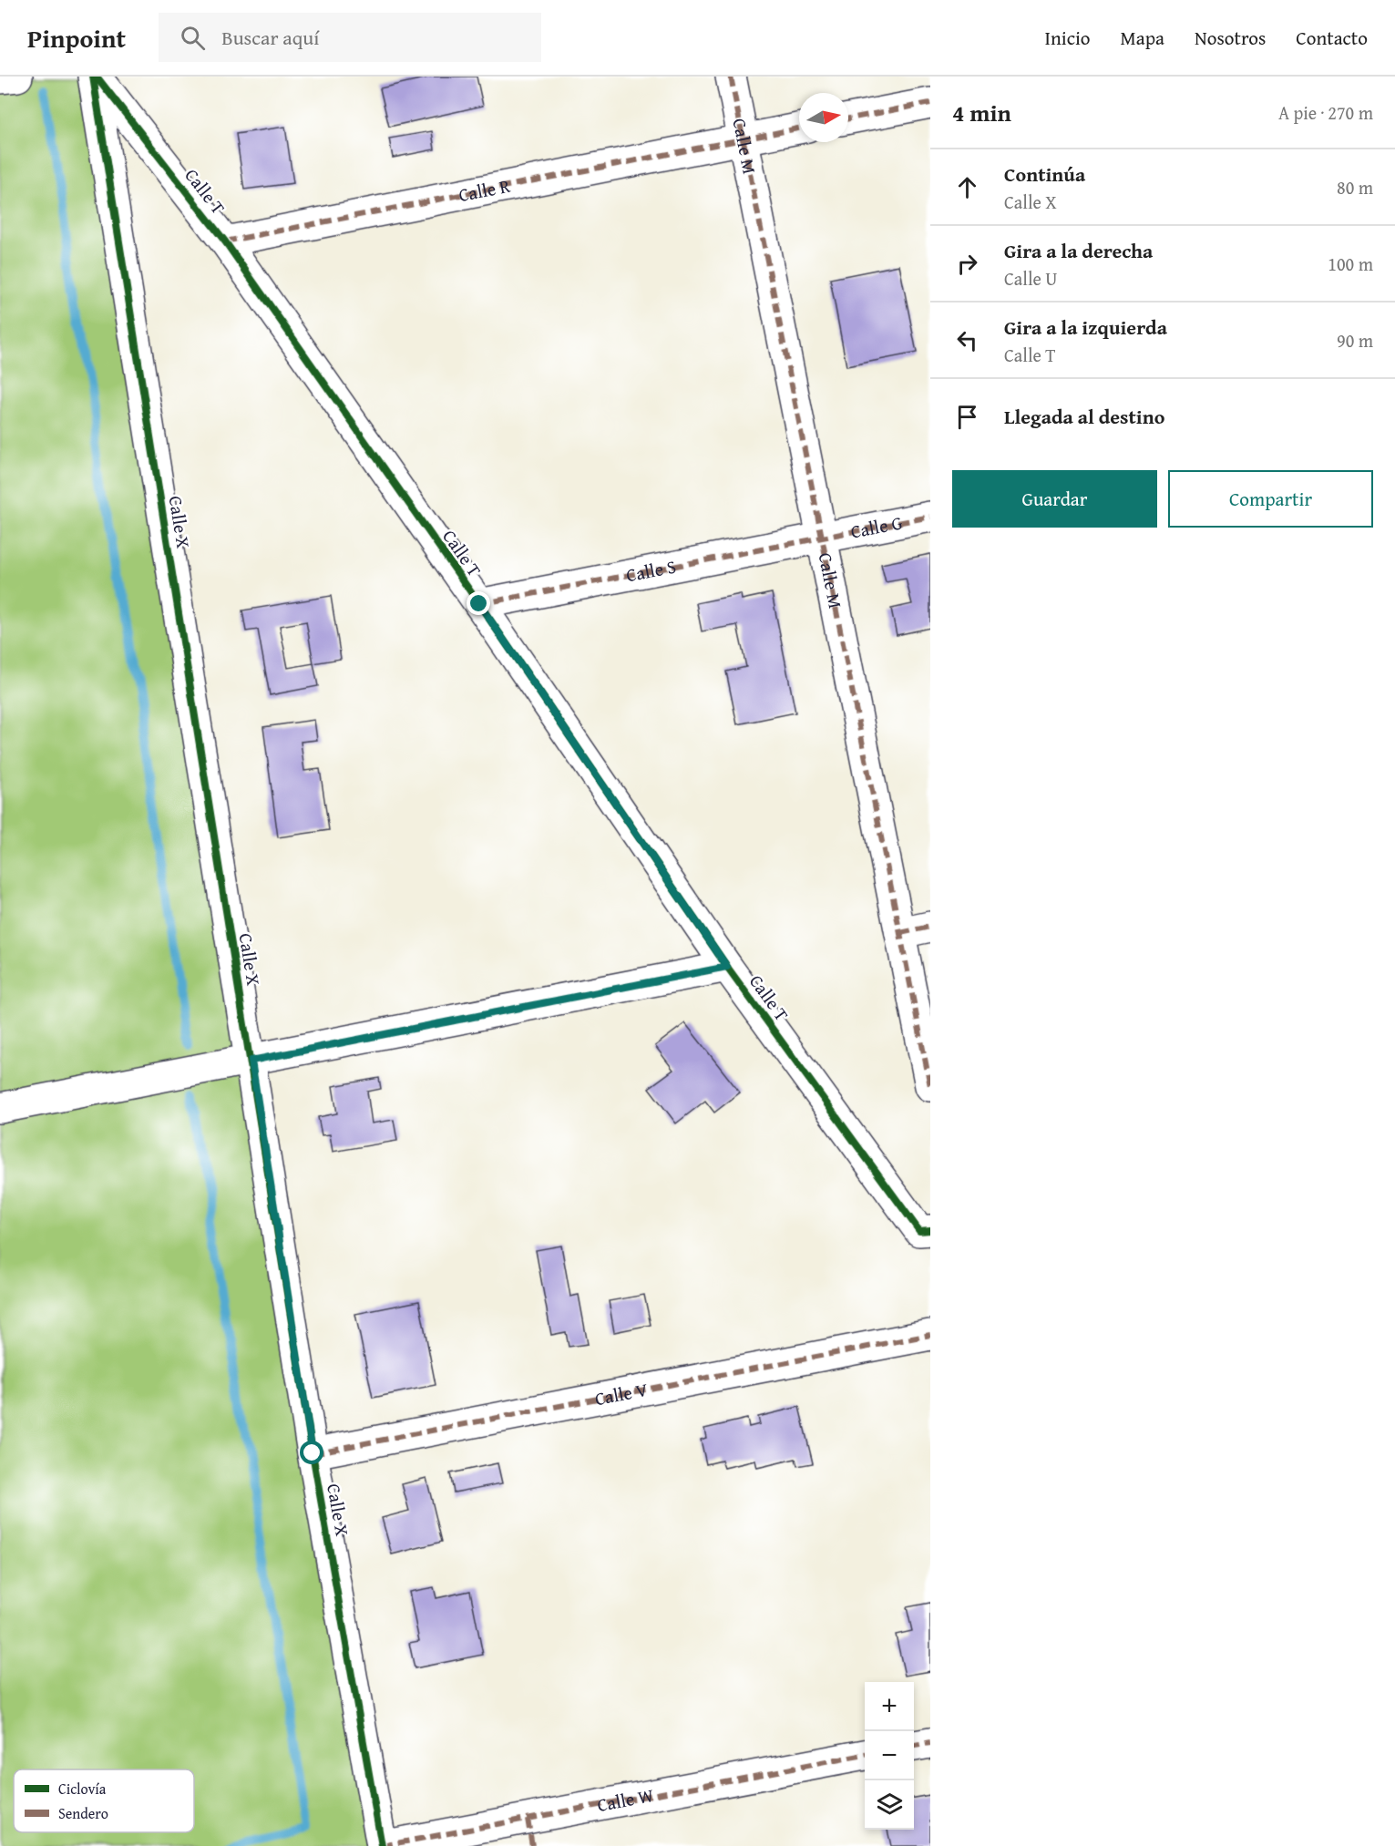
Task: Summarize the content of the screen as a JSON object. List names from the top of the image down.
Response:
{
  "streets": {
    "street": [
      "Calle M",
      "Calle R",
      "Calle T",
      "Calle X",
      "Calle G",
      "Calle S",
      "Calle V",
      "Calle W"
    ]
  },
  "crossings": [
    ["Calle M", "Calle R"],
    ["Calle M", "Calle G"],
    ["Calle M", "Calle S"],
    ["Calle R", "Calle T"],
    ["Calle T", "Calle S"],
    ["Calle X", "Calle V"],
    ["Calle X", "Calle W"],
    ["Calle G", "Calle S"]
  ],
  "legend": ["Ciclovía", "Sendero"],
  "north": "right",
  "page": {
    "header": "Pinpoint",
    "search": "Buscar aquí",
    "nav": [
      "Inicio",
      "Mapa",
      "Nosotros",
      "Contacto"
    ],
    "heading": ["4 min", "A pie · 270 m"],
    "list": [
      ["Continúa", "Calle X", "80 m"],
      ["Gira a la derecha", "Calle U", "100 m"],
      ["Gira a la izquierda", "Calle T", "90 m"],
      "Llegada al destino"
    ],
    "buttons": ["Guardar", "Compartir"],
    "map_buttons": ["+", "−"]
  }
}
